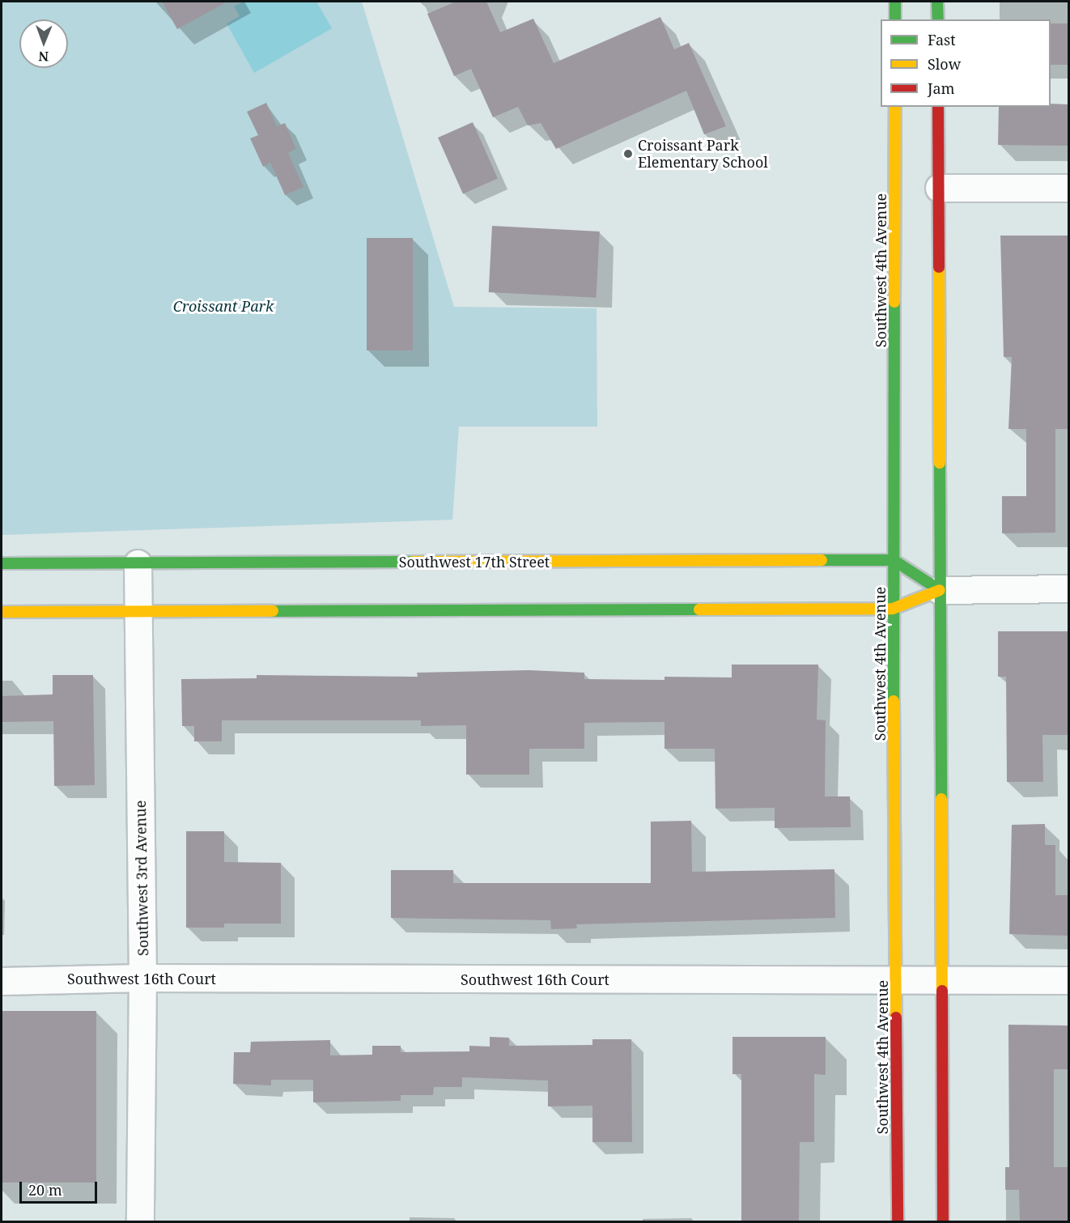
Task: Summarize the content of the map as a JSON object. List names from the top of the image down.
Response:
{
  "streets": {
    "main road": ["Southwest 4th Avenue", "Southwest 17th Street"],
    "street": ["Southwest 3rd Avenue", "Southwest 16th Court"]
  },
  "crossings": [
    ["Southwest 4th Avenue", "Southwest 17th Street"],
    ["Southwest 4th Avenue", "Southwest 16th Court"],
    ["Southwest 17th Street", "Southwest 3rd Avenue"],
    ["Southwest 3rd Avenue", "Southwest 16th Court"]
  ],
  "parks": ["Croissant Park"],
  "places": ["Croissant Park Elementary School"],
  "legend": ["Fast", "Slow", "Jam"],
  "scale_bar": "20 m",
  "north": "bottom"
}
